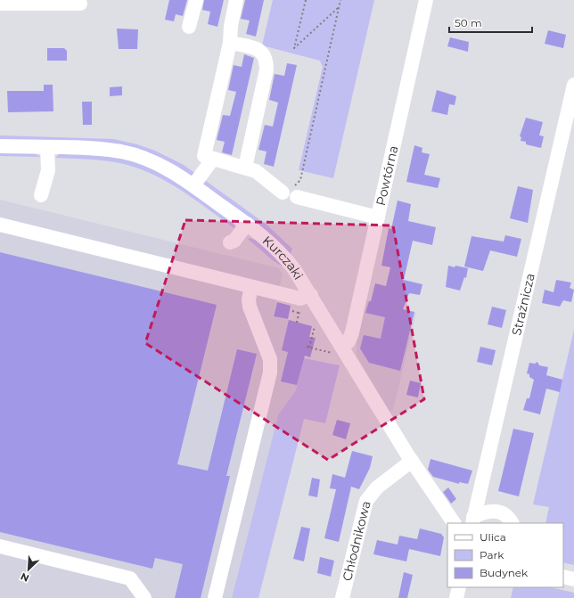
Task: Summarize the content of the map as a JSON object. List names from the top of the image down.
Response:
{
  "streets": {
    "street": [
      "Powtórna",
      "Kurczaki",
      "Strażnicza",
      "Chłodnikowa"
    ]
  },
  "crossings": [
    ["Powtórna", "Kurczaki"],
    ["Kurczaki", "Chłodnikowa"]
  ],
  "legend": ["Ulica", "Park", "Budynek"],
  "scale_bar": "50 m",
  "north": "bottom left"
}
